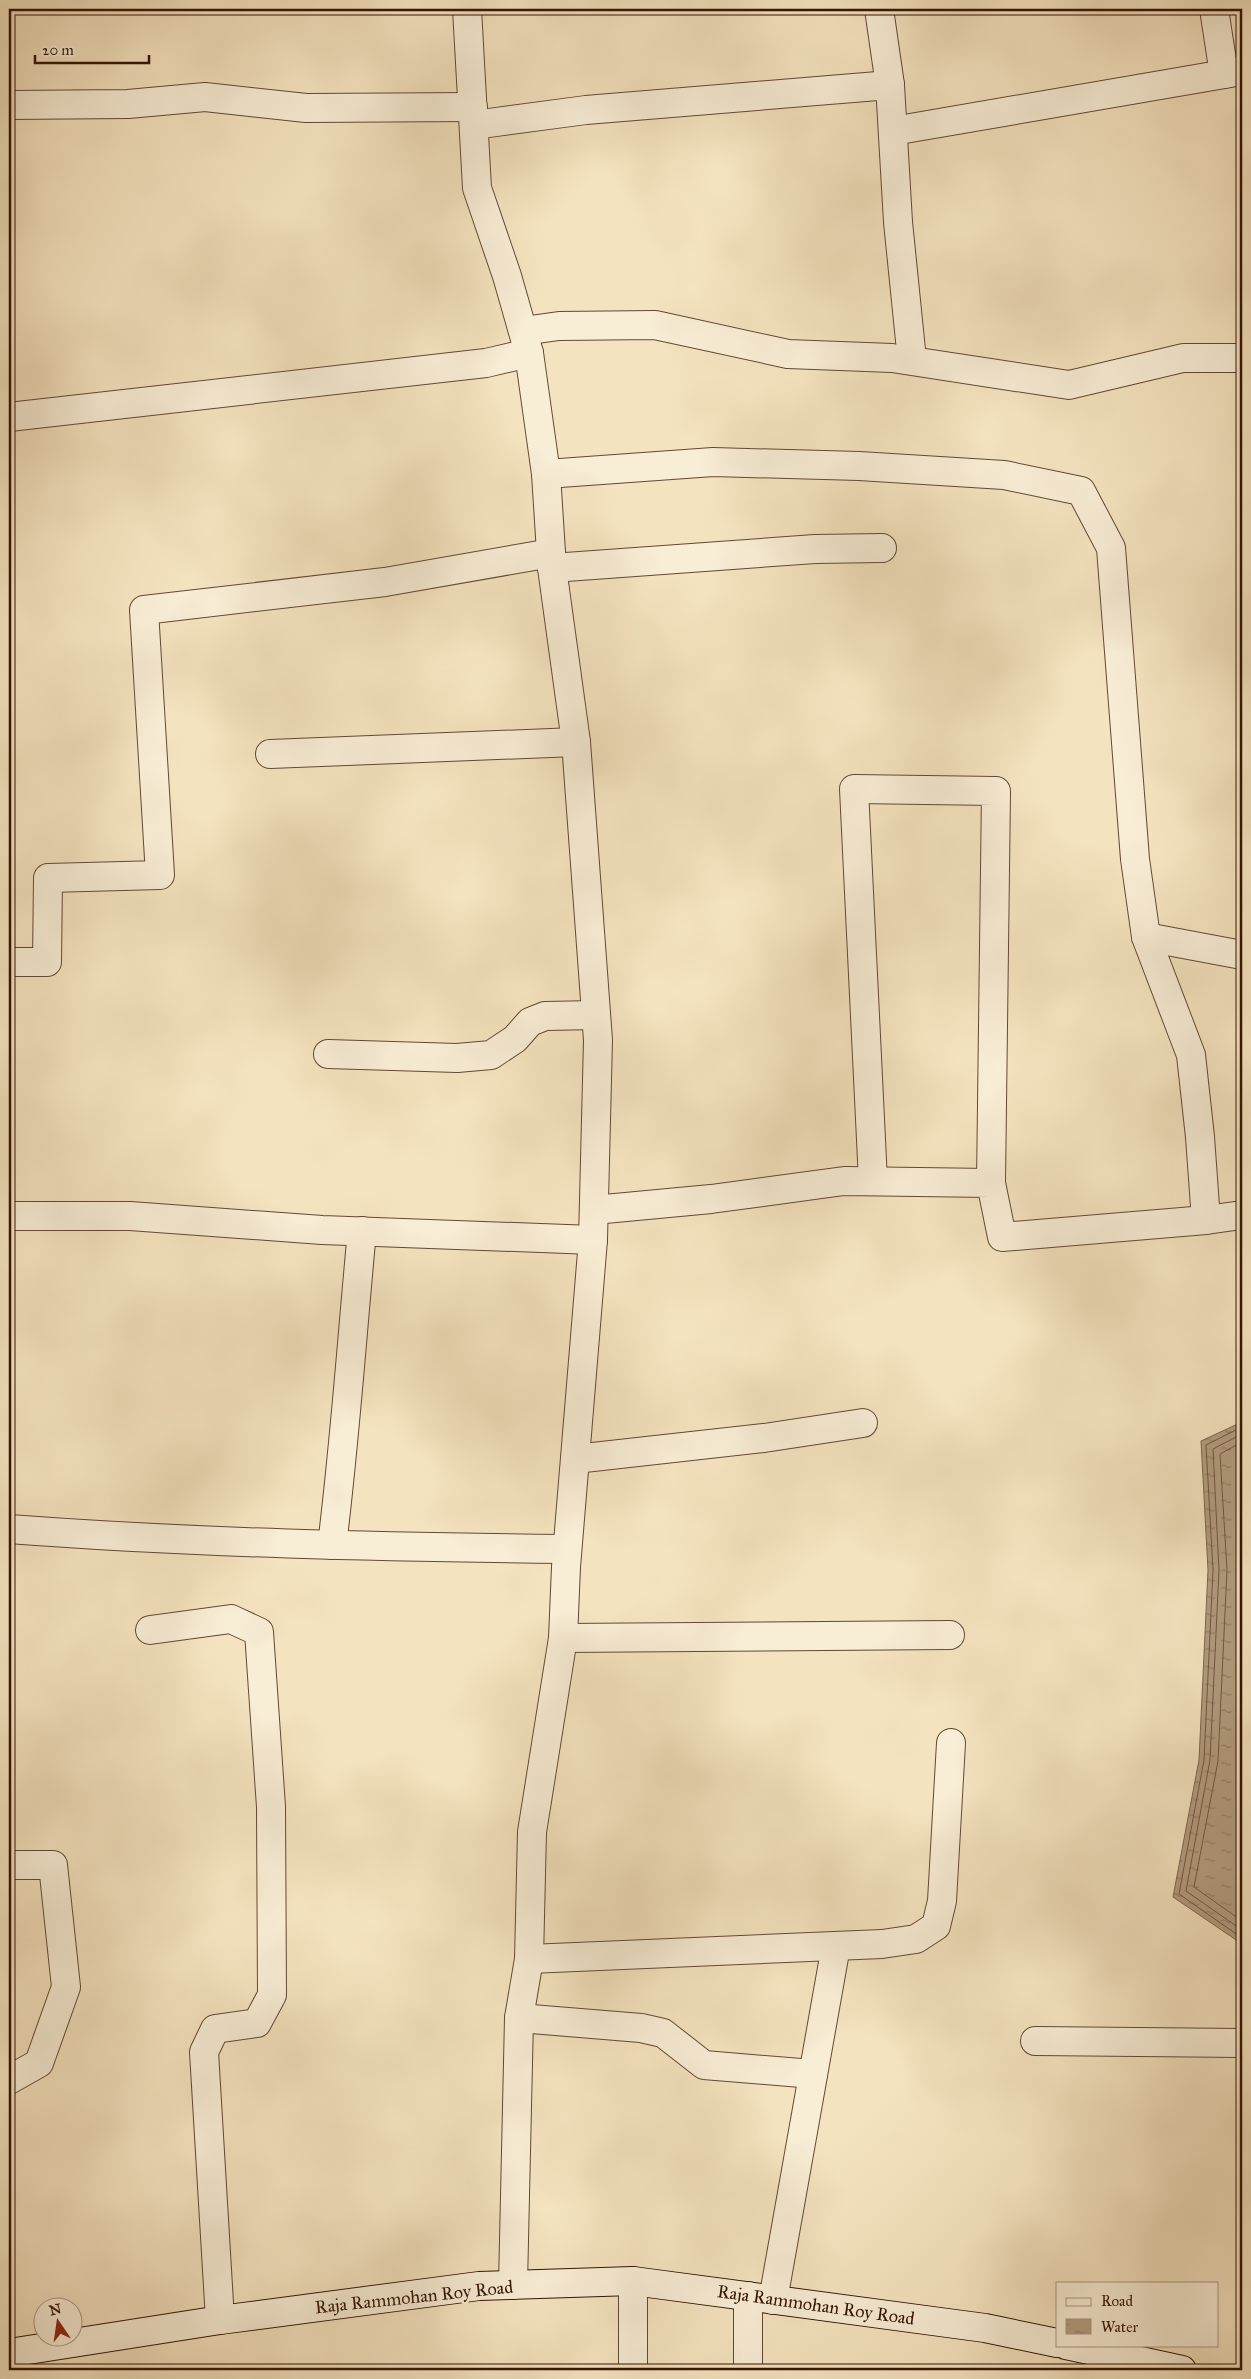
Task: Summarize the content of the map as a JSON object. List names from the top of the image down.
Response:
{
  "streets": {
    "street": ["Raja Rammohan Roy Road"]
  },
  "legend": ["Road", "Water"],
  "scale_bar": "20 m",
  "north": "top"
}
